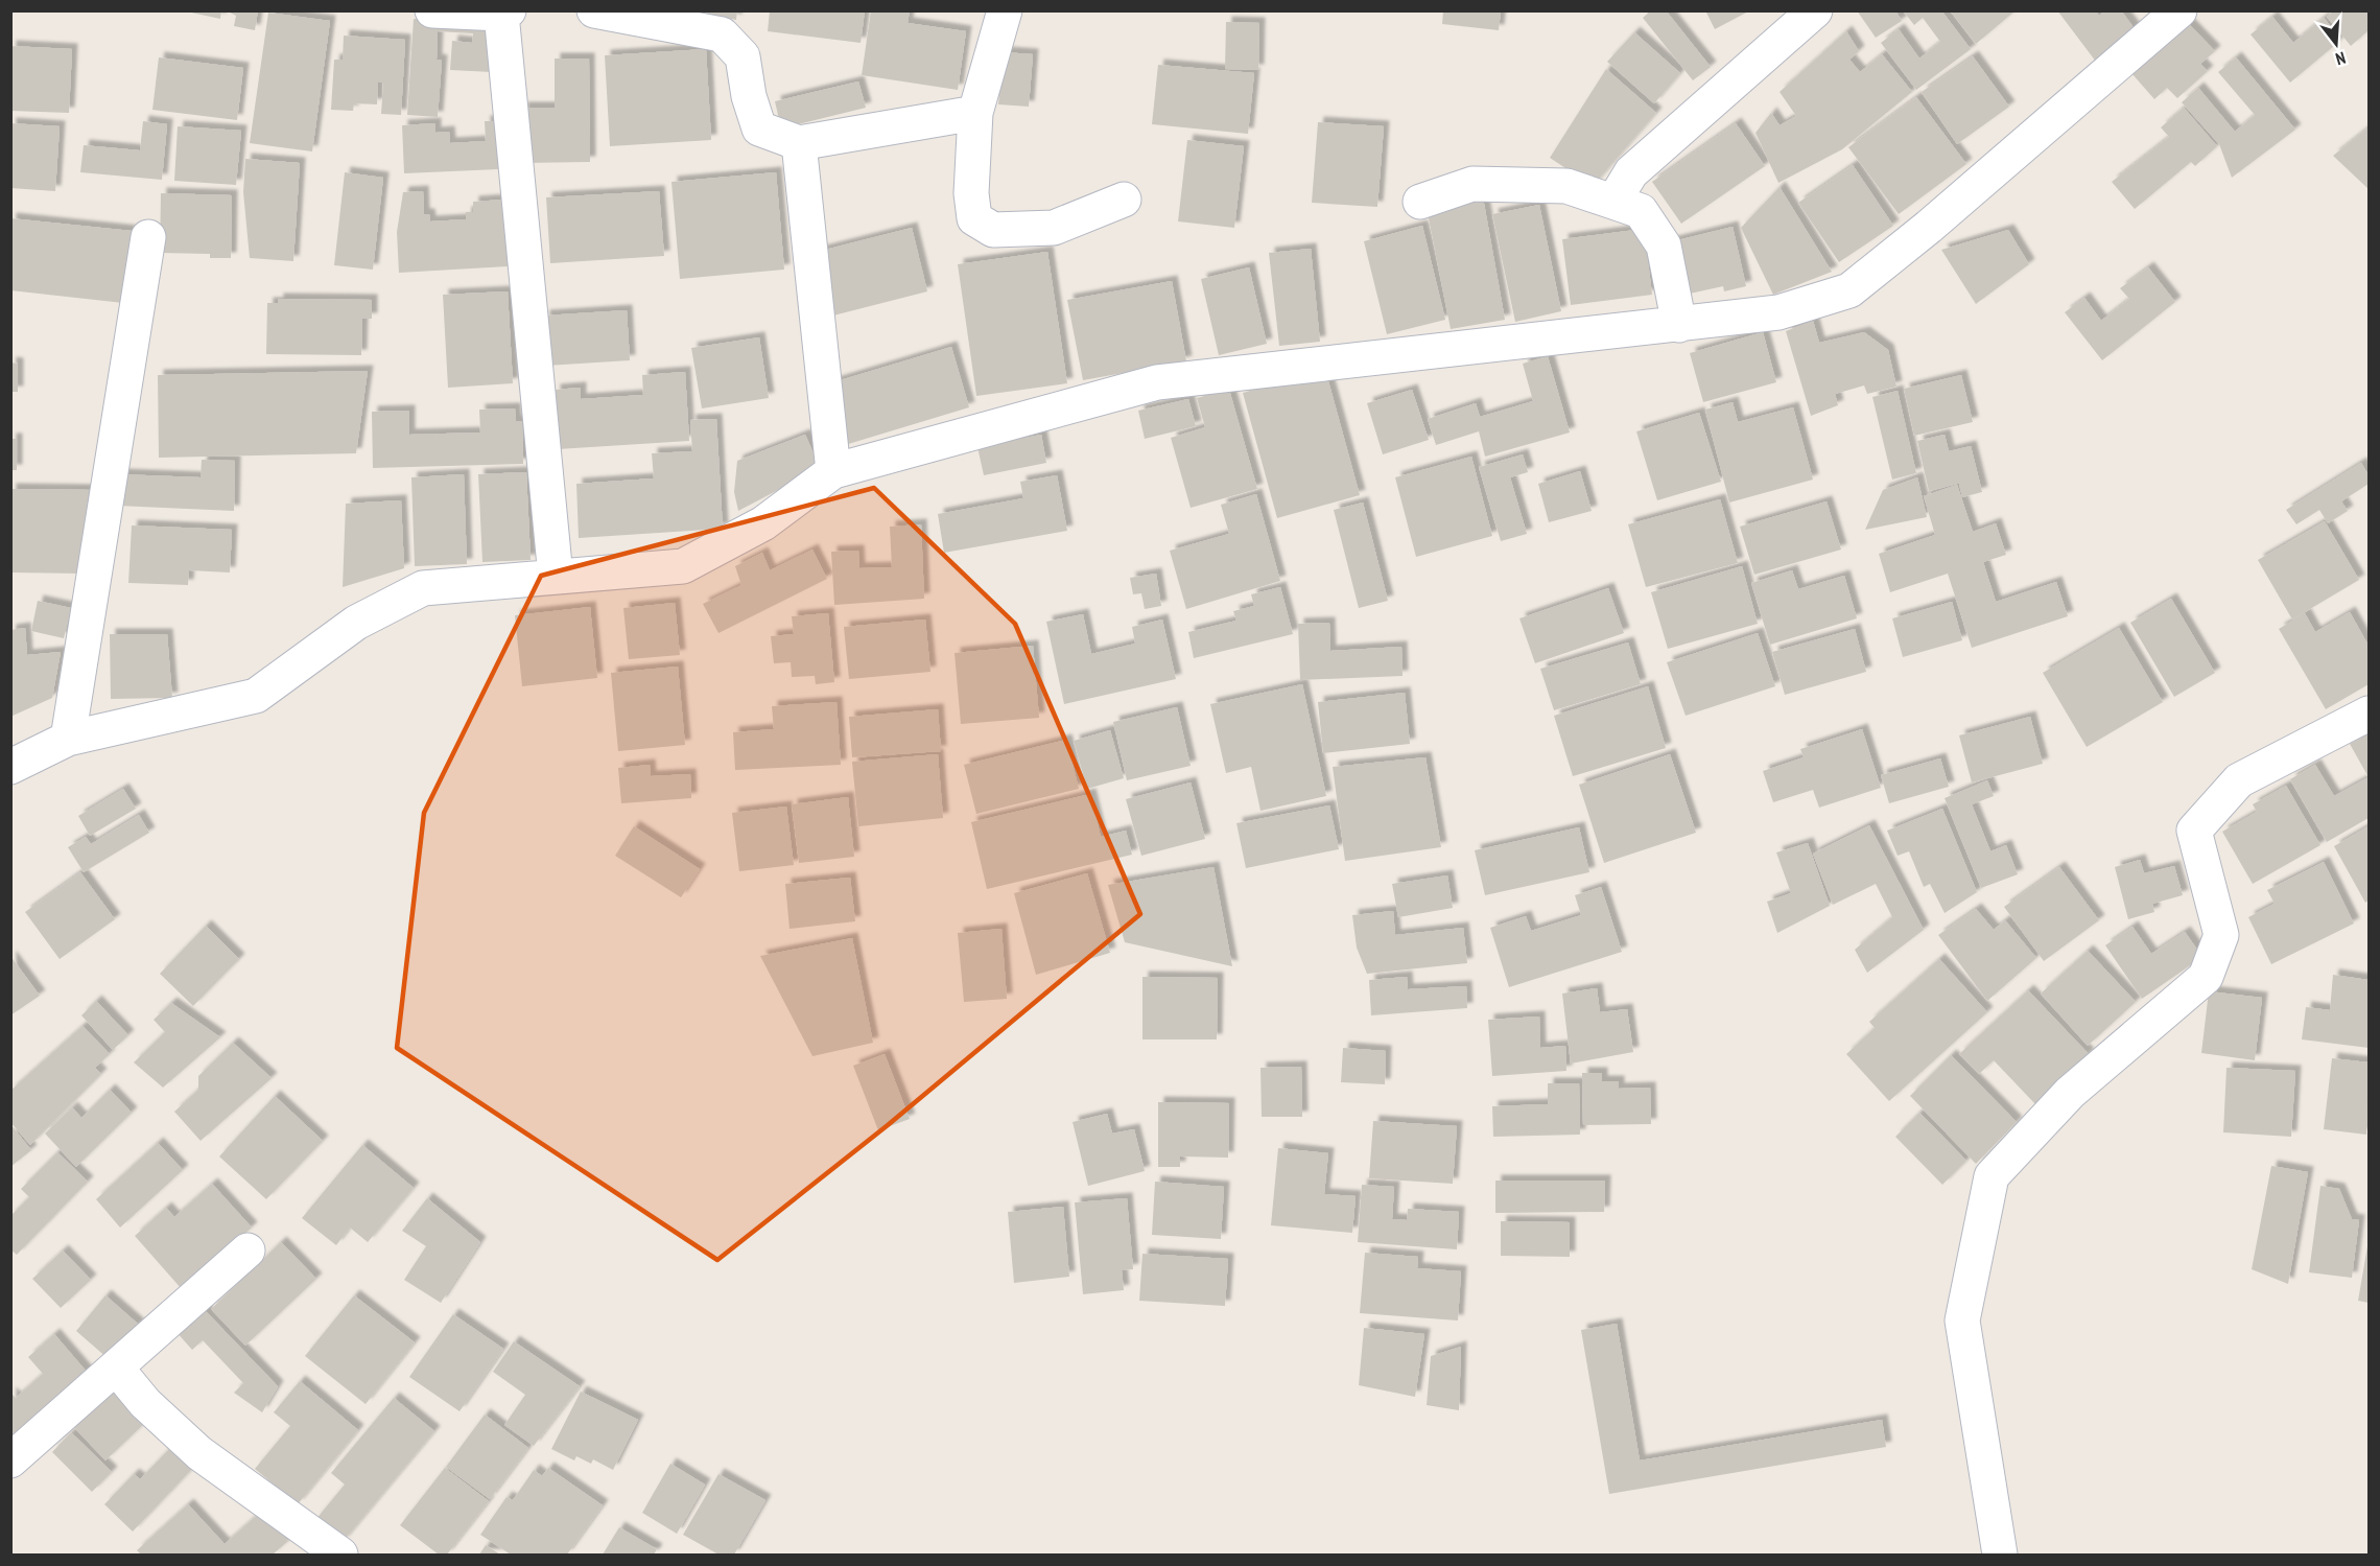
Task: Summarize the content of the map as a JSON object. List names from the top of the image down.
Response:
{
  "north": "bottom"
}
